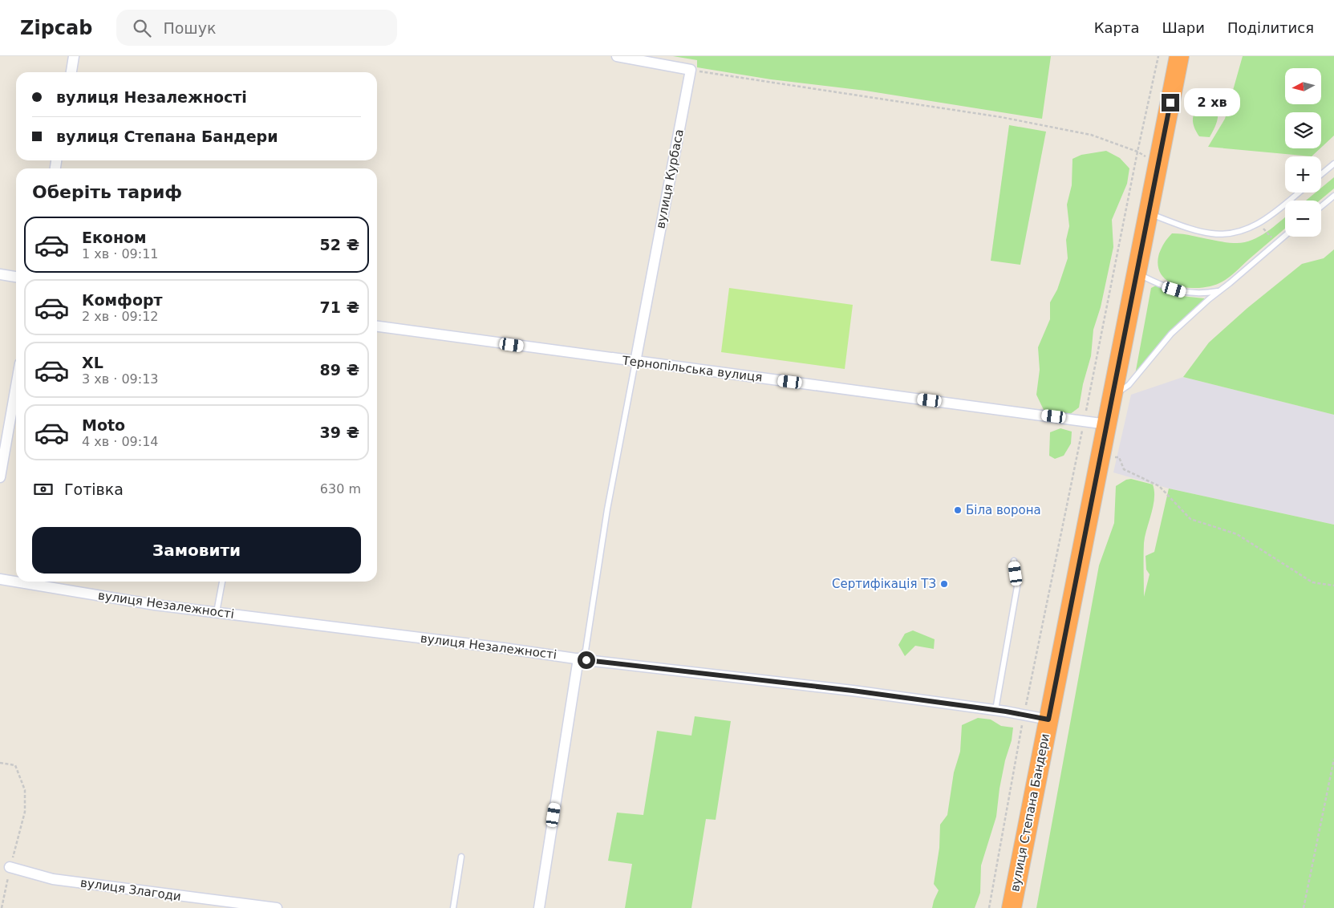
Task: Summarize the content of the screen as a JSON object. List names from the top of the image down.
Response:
{
  "streets": {
    "highway": ["вулиця Степана Бандери"],
    "street": [
      "вулиця Курбаса",
      "Тернопільська вулиця",
      "вулиця Незалежності",
      "вулиця Злагоди"
    ]
  },
  "crossings": [
    ["вулиця Курбаса", "Тернопільська вулиця"],
    ["Тернопільська вулиця", "вулиця Степана Бандери"],
    ["вулиця Незалежності", "вулиця Степана Бандери"]
  ],
  "places": ["Біла ворона", "Сертифікація ТЗ"],
  "north": "left",
  "page": {
    "header": "Zipcab",
    "search": "Пошук",
    "nav": ["Карта", "Шари", "Поділитися"],
    "map_buttons": ["+", "−"],
    "banner": ["вулиця Незалежності", "вулиця Степана Бандери"],
    "bubble": "2 хв",
    "heading": "Оберіть тариф",
    "list": [
      {
        "name": "Економ",
        "note": "1 хв · 09:11",
        "value": "52 ₴"
      },
      {
        "name": "Комфорт",
        "note": "2 хв · 09:12",
        "value": "71 ₴"
      },
      {
        "name": "XL",
        "note": "3 хв · 09:13",
        "value": "89 ₴"
      },
      {
        "name": "Moto",
        "note": "4 хв · 09:14",
        "value": "39 ₴"
      }
    ],
    "pay": ["Готівка", "630 m"],
    "buttons": "Замовити"
  }
}
